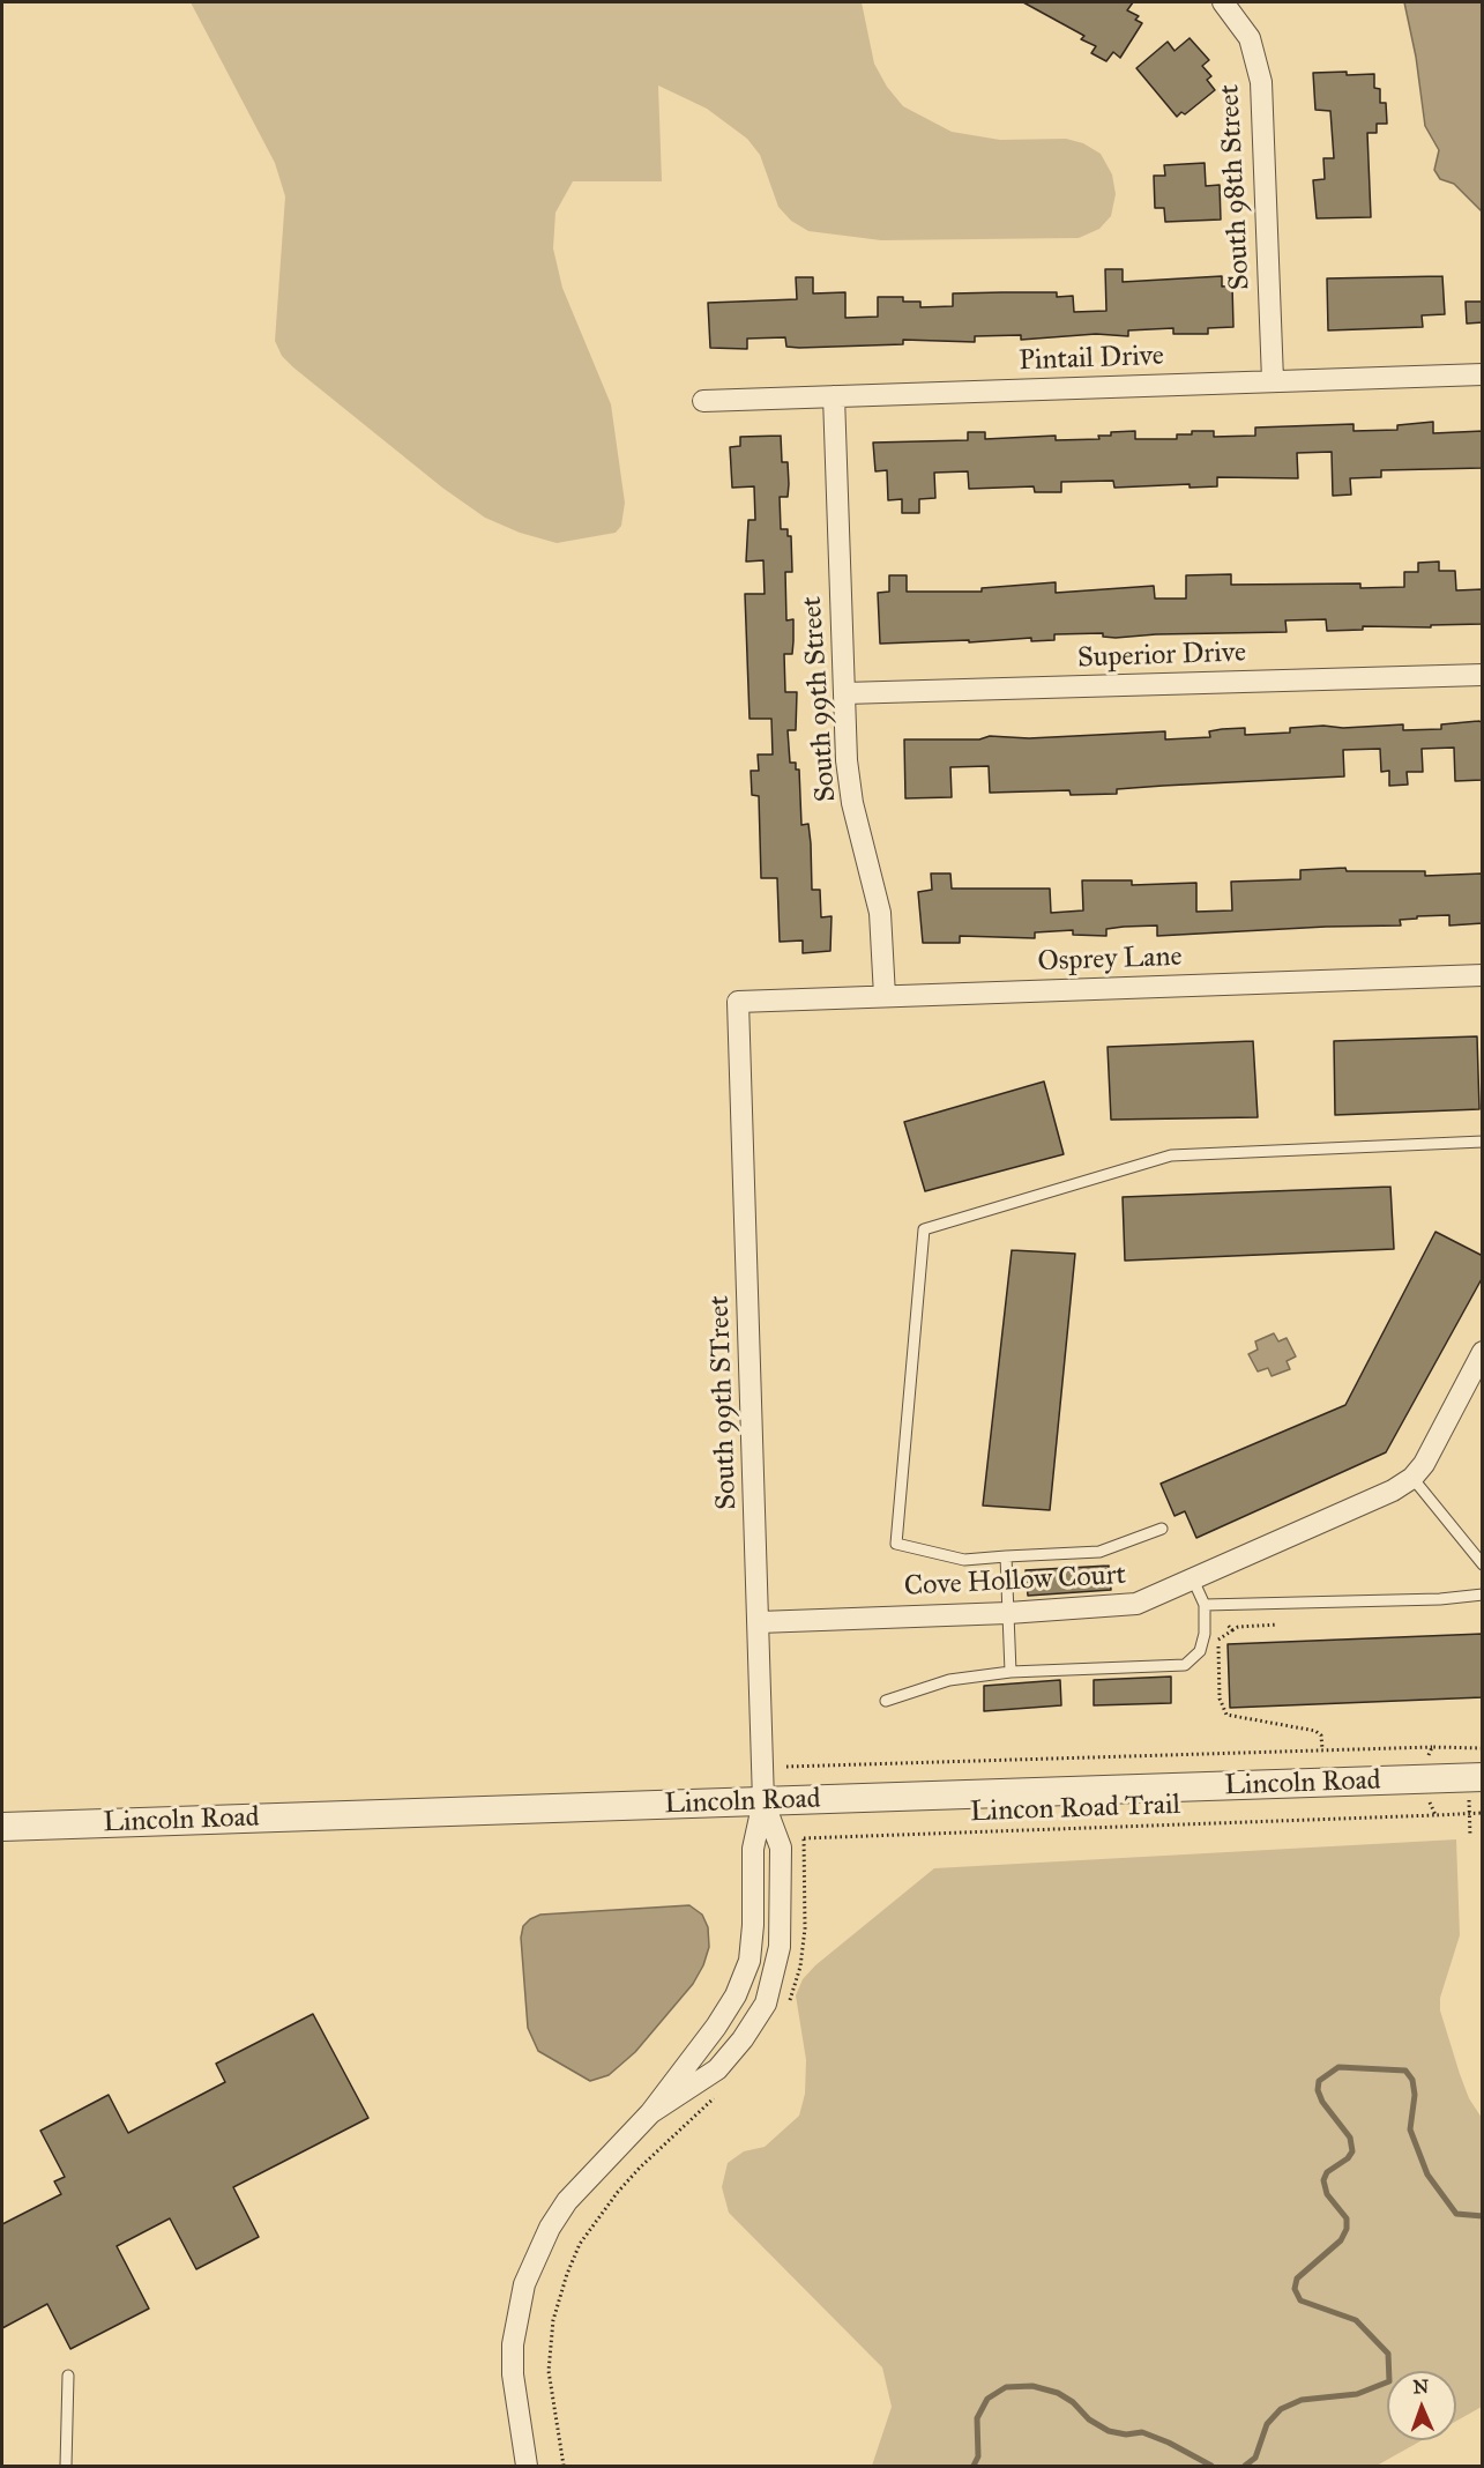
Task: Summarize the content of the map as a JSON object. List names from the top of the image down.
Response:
{
  "streets": {
    "street": [
      "South 98th Street",
      "Pintail Drive",
      "Superior Drive",
      "South 99th Street",
      "Osprey Lane",
      "South 99th STreet",
      "Cove Hollow Court",
      "Lincoln Road"
    ],
    "path": ["Lincon Road Trail"]
  },
  "crossings": [
    ["South 98th Street", "Pintail Drive"],
    ["Pintail Drive", "South 99th Street"],
    ["Superior Drive", "South 99th Street"],
    ["South 99th Street", "Osprey Lane"],
    ["Osprey Lane", "South 99th STreet"],
    ["South 99th STreet", "Cove Hollow Court"],
    ["South 99th STreet", "Lincoln Road"]
  ],
  "north": "top"
}
